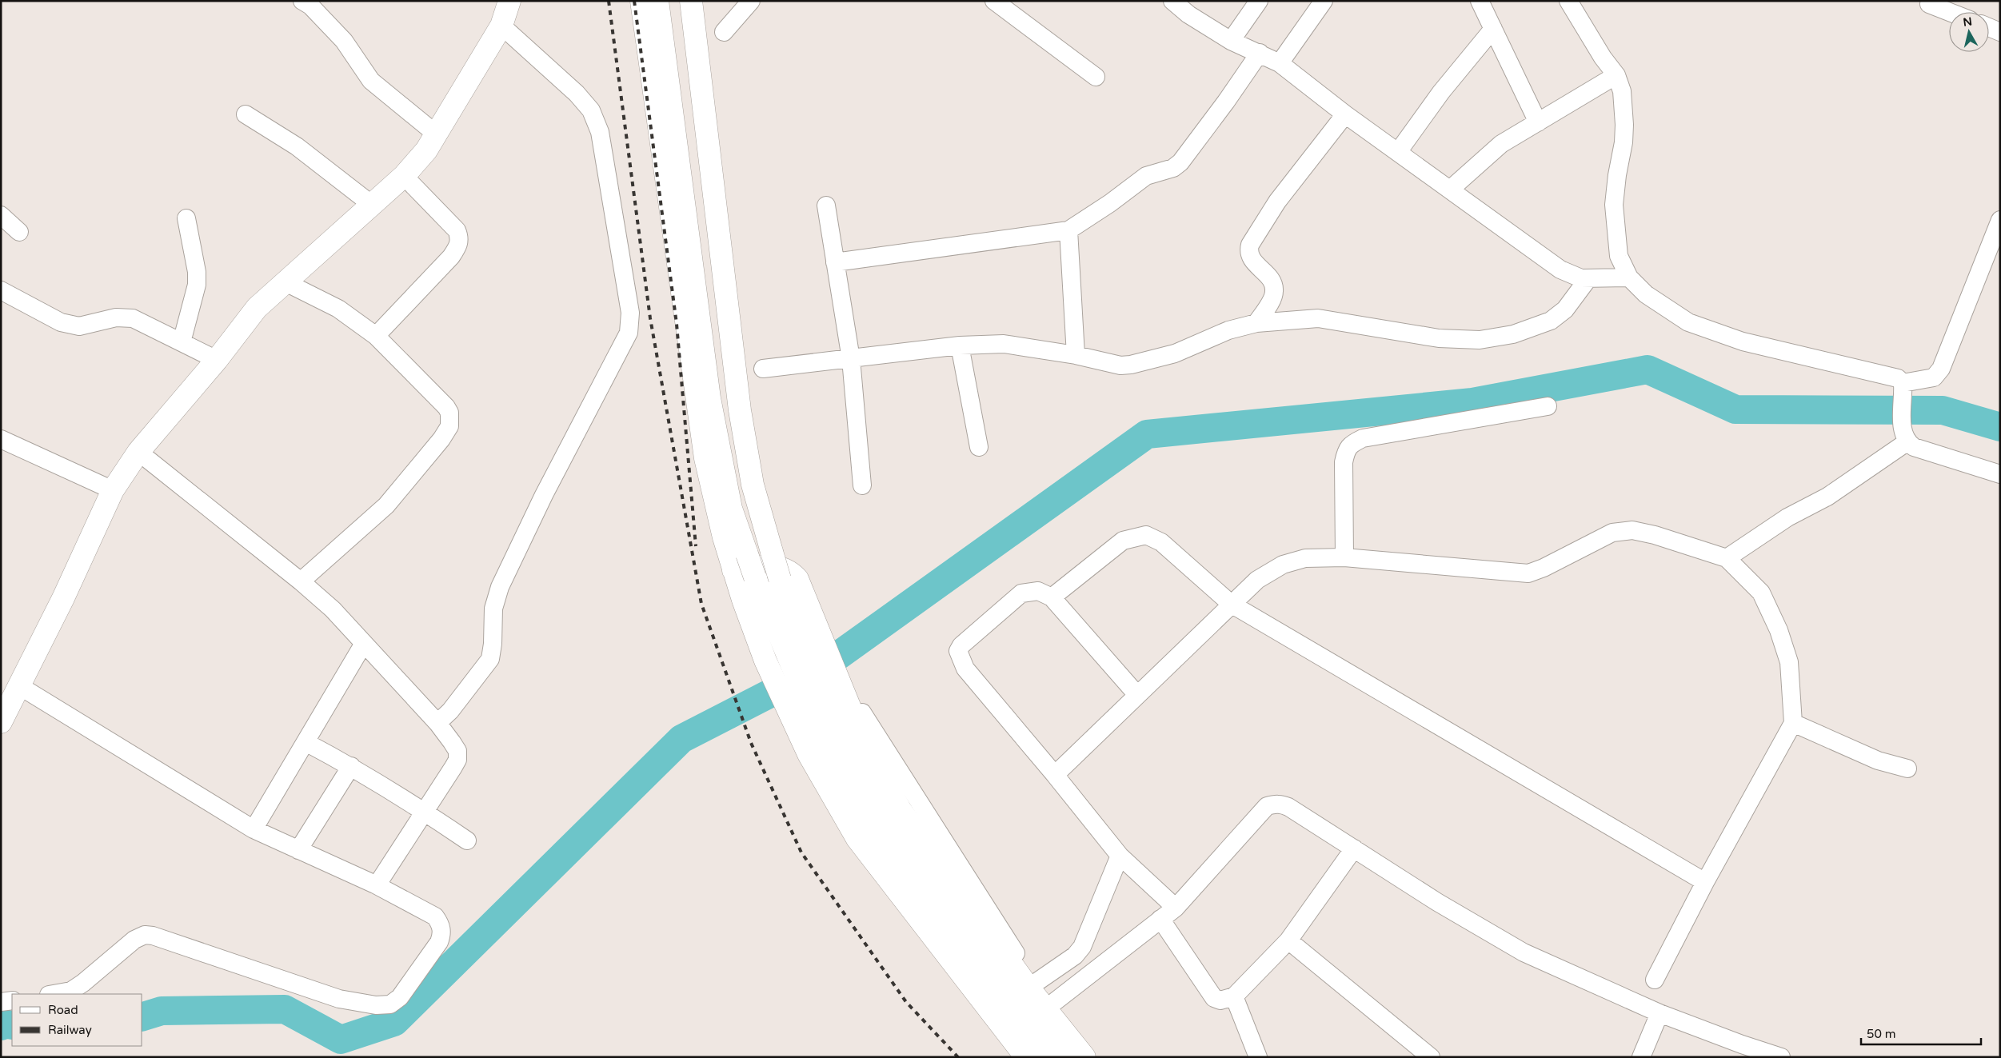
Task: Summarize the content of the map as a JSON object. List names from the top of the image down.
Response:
{
  "legend": ["Road", "Railway"],
  "scale_bar": "50 m",
  "north": "top"
}
